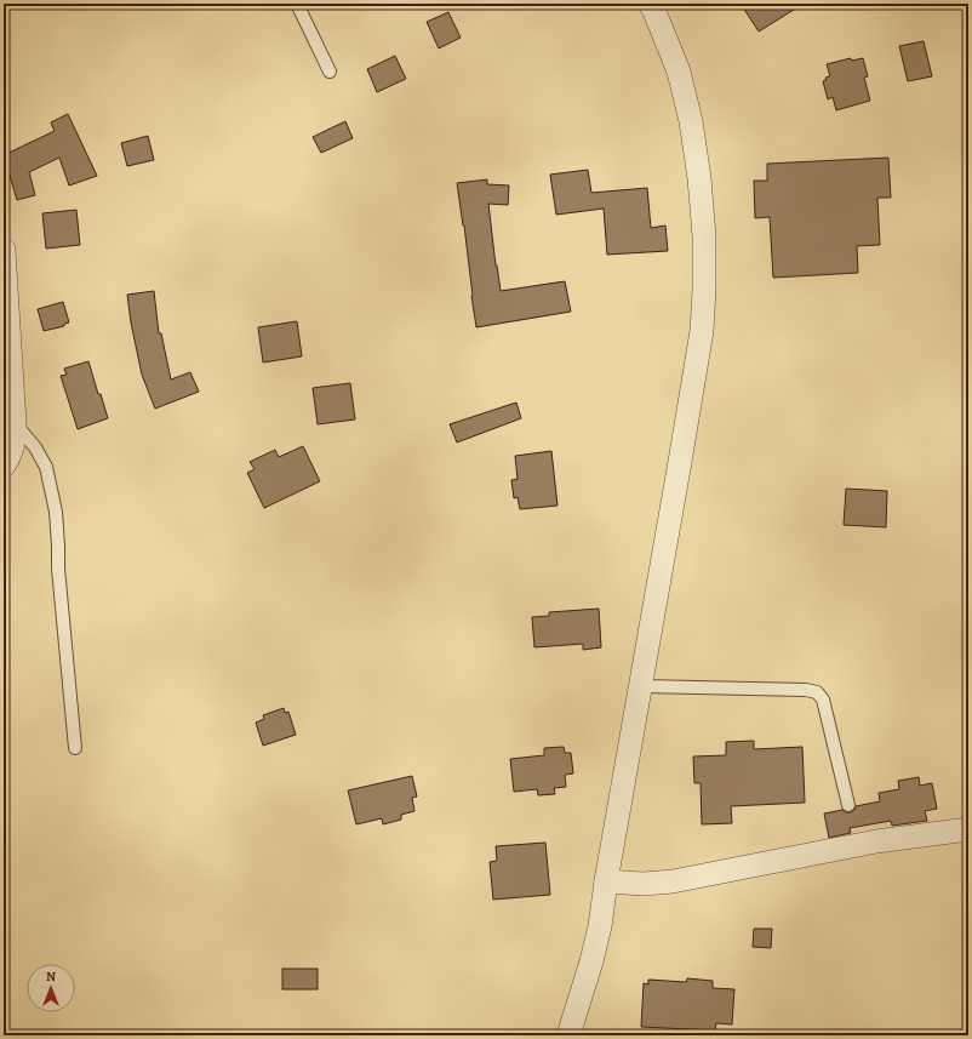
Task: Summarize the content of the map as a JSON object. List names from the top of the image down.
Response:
{
  "north": "top"
}
